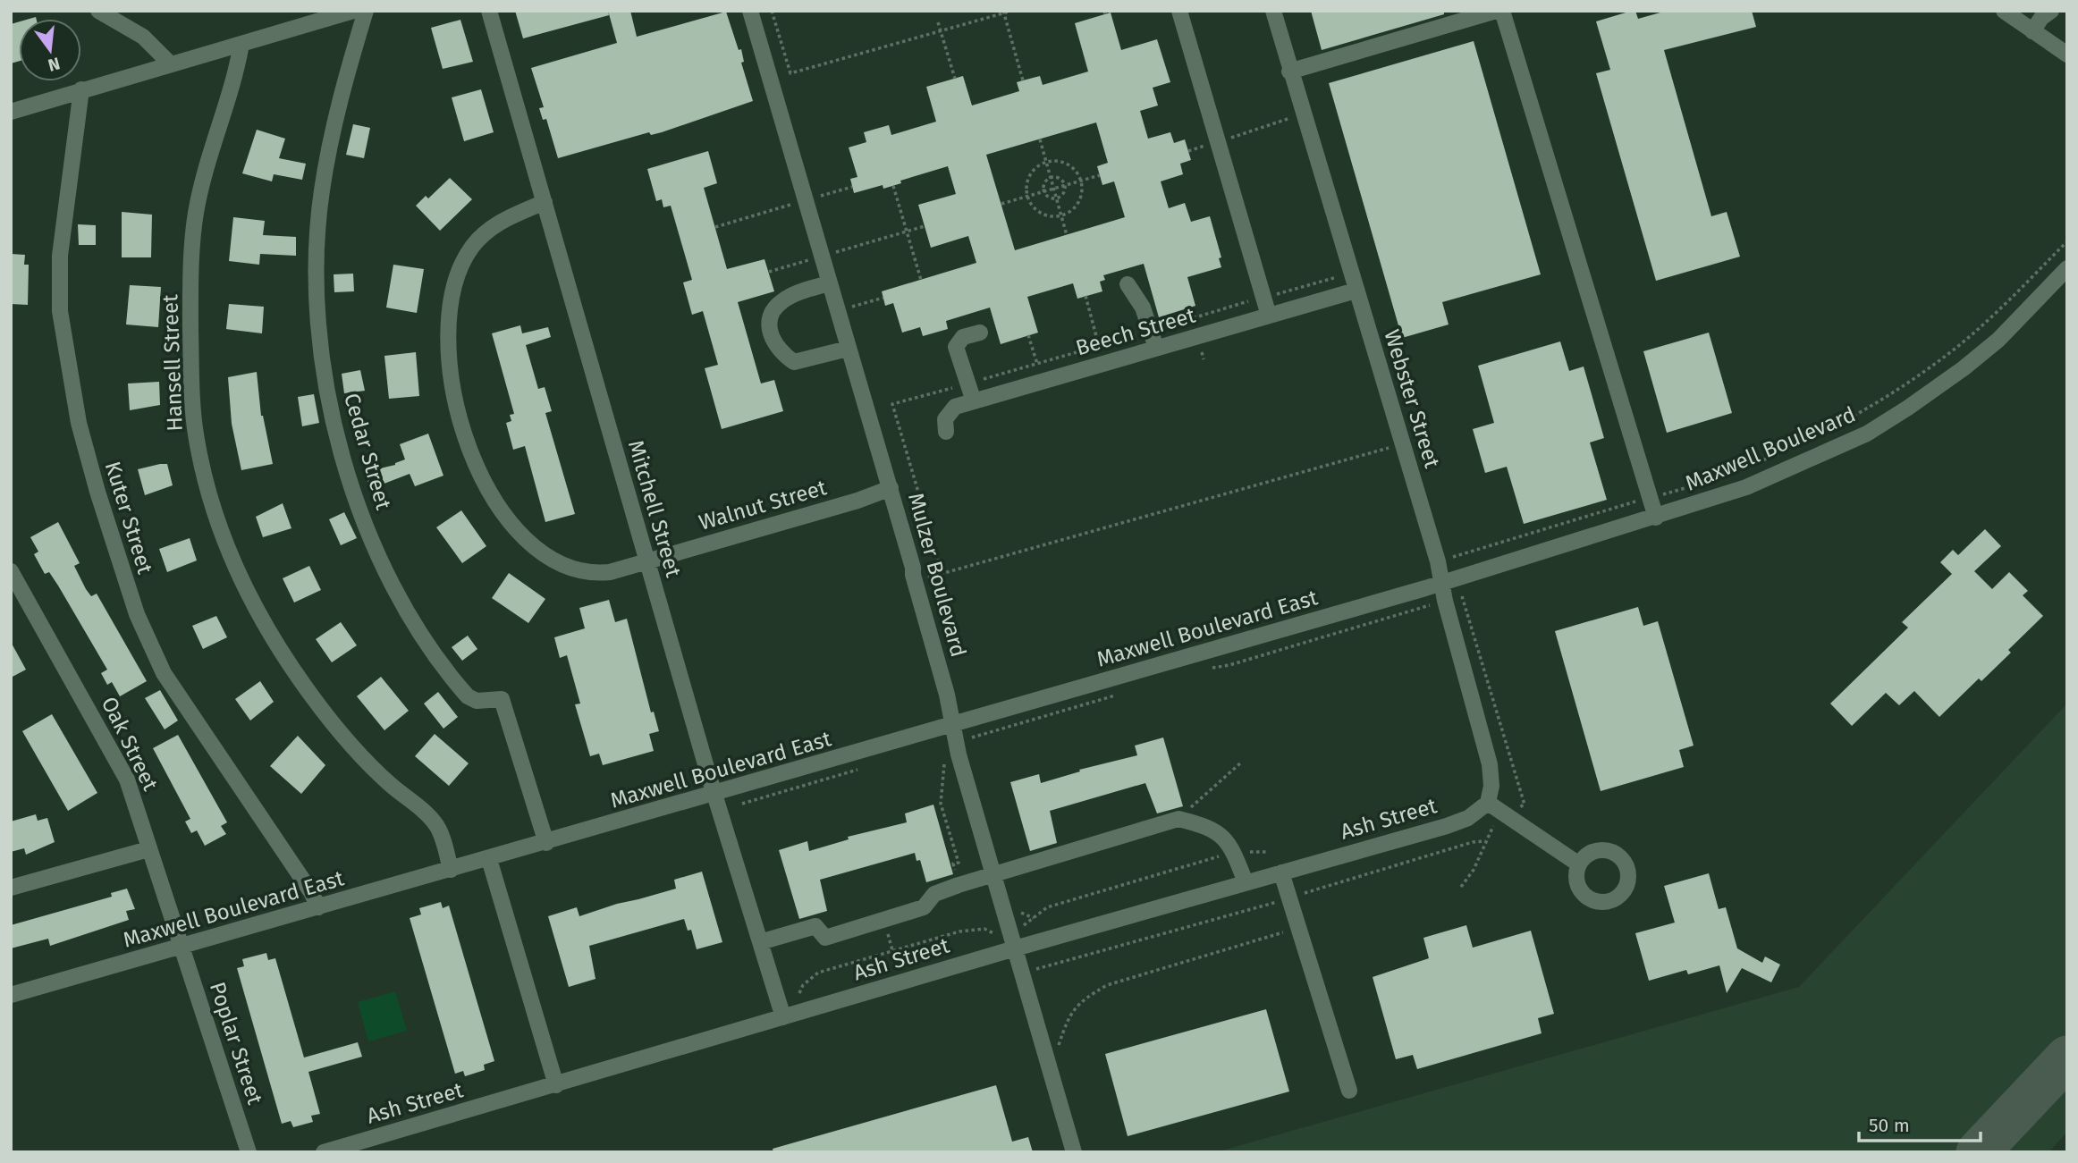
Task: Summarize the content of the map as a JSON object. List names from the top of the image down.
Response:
{
  "streets": {
    "street": [
      "Beech Street",
      "Hansell Street",
      "Webster Street",
      "Maxwell Boulevard",
      "Cedar Street",
      "Walnut Street",
      "Mitchell Street",
      "Kuter Street",
      "Mulzer Boulevard",
      "Maxwell Boulevard East",
      "Oak Street",
      "Ash Street",
      "Poplar Street"
    ]
  },
  "crossings": [
    ["Beech Street", "Webster Street"],
    ["Hansell Street", "Maxwell Boulevard East"],
    ["Webster Street", "Maxwell Boulevard"],
    ["Webster Street", "Maxwell Boulevard East"],
    ["Webster Street", "Ash Street"],
    ["Maxwell Boulevard", "Maxwell Boulevard East"],
    ["Cedar Street", "Maxwell Boulevard East"],
    ["Walnut Street", "Mitchell Street"],
    ["Walnut Street", "Mulzer Boulevard"],
    ["Mitchell Street", "Maxwell Boulevard East"],
    ["Mitchell Street", "Ash Street"],
    ["Kuter Street", "Maxwell Boulevard East"],
    ["Mulzer Boulevard", "Maxwell Boulevard East"],
    ["Mulzer Boulevard", "Ash Street"],
    ["Maxwell Boulevard East", "Oak Street"],
    ["Maxwell Boulevard East", "Poplar Street"],
    ["Oak Street", "Poplar Street"]
  ],
  "scale_bar": "50 m",
  "north": "bottom"
}
